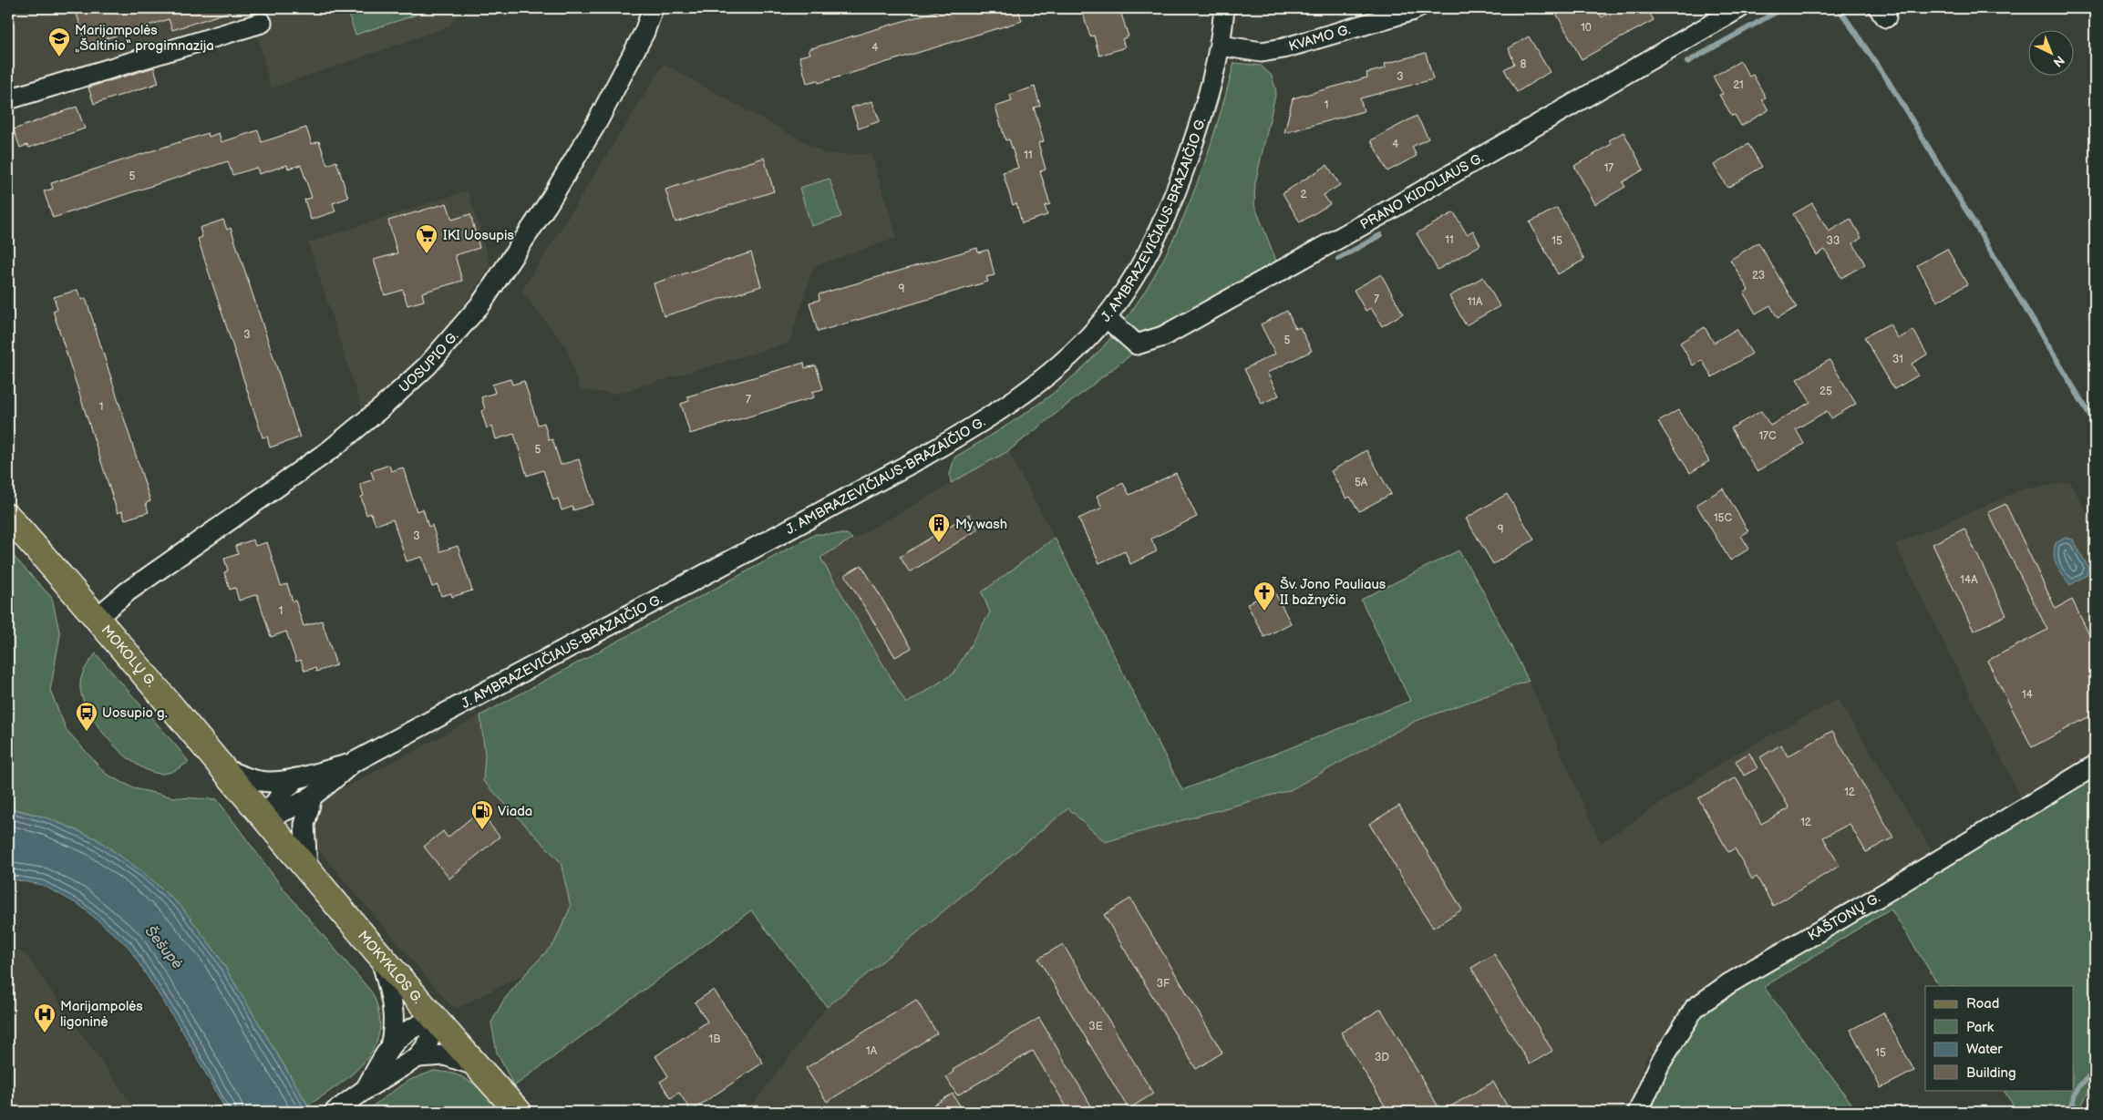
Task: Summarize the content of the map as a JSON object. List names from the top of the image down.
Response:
{
  "streets": {
    "main road": ["MOKOLŲ G.", "MOKYKLOS G."],
    "street": [
      "KVAMO G.",
      "PRANO KIDOLIAUS G.",
      "J. AMBRAZEVIČIAUS-BRAZAIČIO G.",
      "UOSUPIO G.",
      "KAŠTONŲ G."
    ]
  },
  "crossings": [
    ["KVAMO G.", "J. AMBRAZEVIČIAUS-BRAZAIČIO G."],
    ["PRANO KIDOLIAUS G.", "J. AMBRAZEVIČIAUS-BRAZAIČIO G."],
    ["J. AMBRAZEVIČIAUS-BRAZAIČIO G.", "MOKOLŲ G."],
    ["J. AMBRAZEVIČIAUS-BRAZAIČIO G.", "MOKYKLOS G."],
    ["UOSUPIO G.", "MOKOLŲ G."],
    ["MOKOLŲ G.", "MOKYKLOS G."]
  ],
  "water": ["Šešupė"],
  "places": {
    "school or university": ["Marijampolės „Šaltinio“ progimnazija"],
    "supermarket": ["IKI Uosupis"],
    "building": ["My wash"],
    "church": ["Šv. Jono Pauliaus II bažnyčia"],
    "bus stop": ["Uosupio g."],
    "fuel station": ["Viada"],
    "hospital": ["Marijampolės ligoninė"]
  },
  "house_numbers": [
    "10",
    "4",
    "8",
    "3",
    "21",
    "1",
    "4",
    "11",
    "17",
    "5",
    "2",
    "11",
    "15",
    "33",
    "23",
    "9",
    "7",
    "11A",
    "3",
    "5",
    "31",
    "25",
    "7",
    "1",
    "17C",
    "5",
    "5A",
    "15C",
    "9",
    "3",
    "14A",
    "1",
    "14",
    "12",
    "12",
    "3F",
    "3E",
    "1B",
    "1A",
    "15",
    "3D"
  ],
  "legend": [
    "Road",
    "Park",
    "Water",
    "Building"
  ],
  "north": "bottom right"
}
